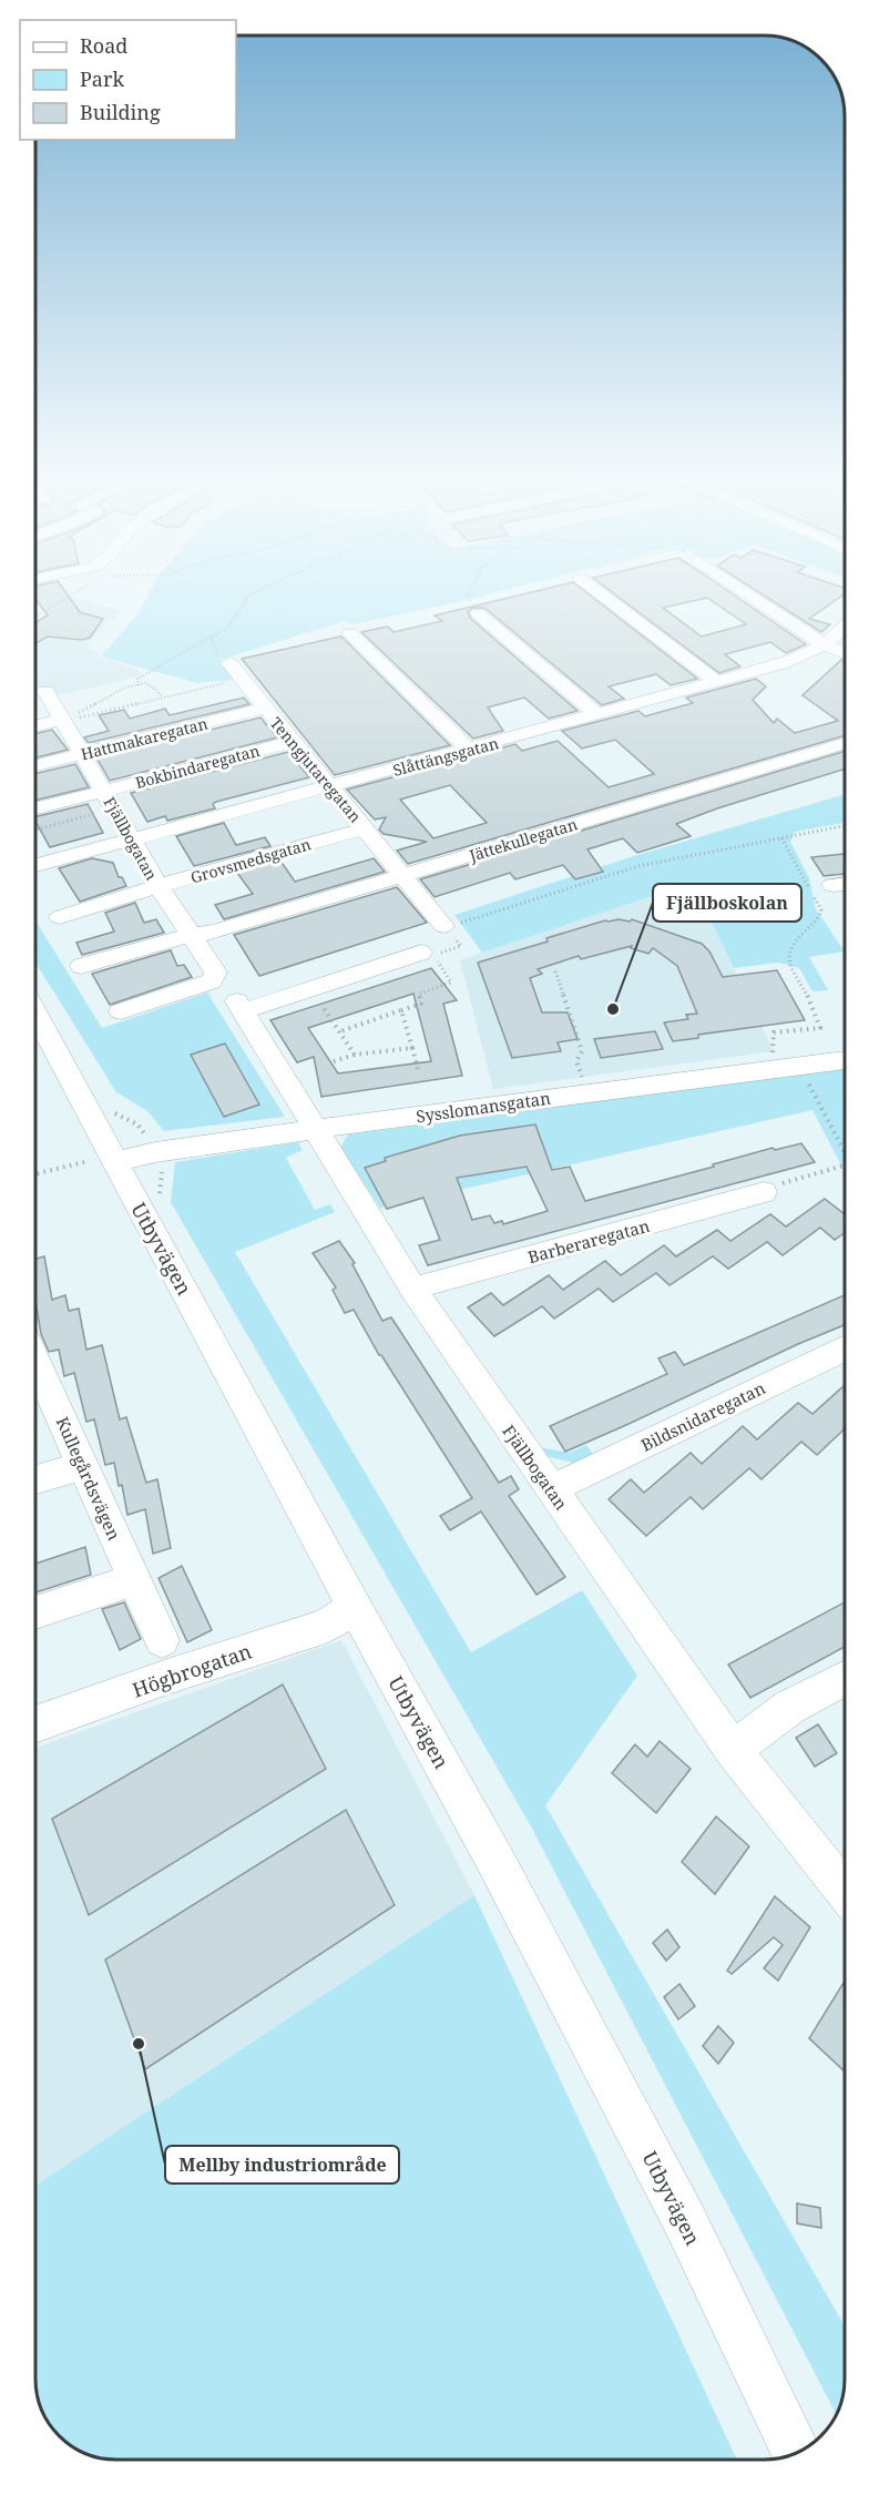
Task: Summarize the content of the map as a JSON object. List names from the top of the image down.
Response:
{
  "streets": {
    "street": [
      "Hattmakaregatan",
      "Slåttängsgatan",
      "Bokbindaregatan",
      "Tenngjutaregatan",
      "Fjällbogatan",
      "Jättekullegatan",
      "Grovsmedsgatan",
      "Sysslomansgatan",
      "Barberaregatan",
      "Utbyvägen",
      "Bildsnidaregatan",
      "Kullegårdsvägen",
      "Högbrogatan"
    ]
  },
  "crossings": [
    ["Hattmakaregatan", "Tenngjutaregatan"],
    ["Hattmakaregatan", "Fjällbogatan"],
    ["Slåttängsgatan", "Tenngjutaregatan"],
    ["Slåttängsgatan", "Fjällbogatan"],
    ["Bokbindaregatan", "Tenngjutaregatan"],
    ["Bokbindaregatan", "Fjällbogatan"],
    ["Tenngjutaregatan", "Jättekullegatan"],
    ["Tenngjutaregatan", "Grovsmedsgatan"],
    ["Fjällbogatan", "Jättekullegatan"],
    ["Fjällbogatan", "Grovsmedsgatan"],
    ["Fjällbogatan", "Sysslomansgatan"],
    ["Fjällbogatan", "Barberaregatan"],
    ["Fjällbogatan", "Bildsnidaregatan"],
    ["Sysslomansgatan", "Utbyvägen"],
    ["Utbyvägen", "Högbrogatan"]
  ],
  "places": ["Fjällboskolan", "Mellby industriområde"],
  "legend": ["Road", "Park", "Building"]
}
